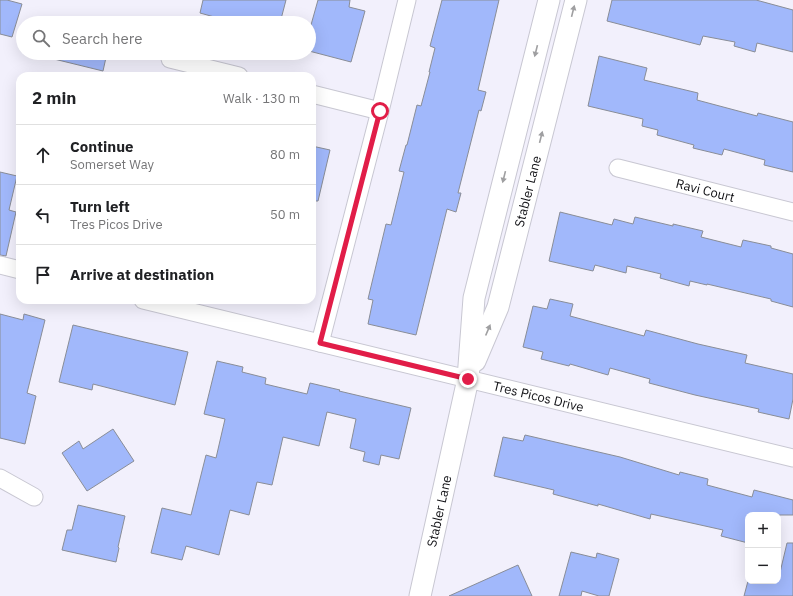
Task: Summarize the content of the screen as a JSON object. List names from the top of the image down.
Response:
{
  "streets": {
    "street": ["Ravi Court", "Stabler Lane", "Tres Picos Drive"]
  },
  "crossings": [
    ["Stabler Lane", "Tres Picos Drive"]
  ],
  "page": {
    "search": "Search here",
    "heading": ["2 min", "Walk · 130 m"],
    "list": [
      ["Continue", "Somerset Way", "80 m"],
      ["Turn left", "Tres Picos Drive", "50 m"],
      "Arrive at destination"
    ],
    "map_buttons": ["+", "−"]
  }
}
